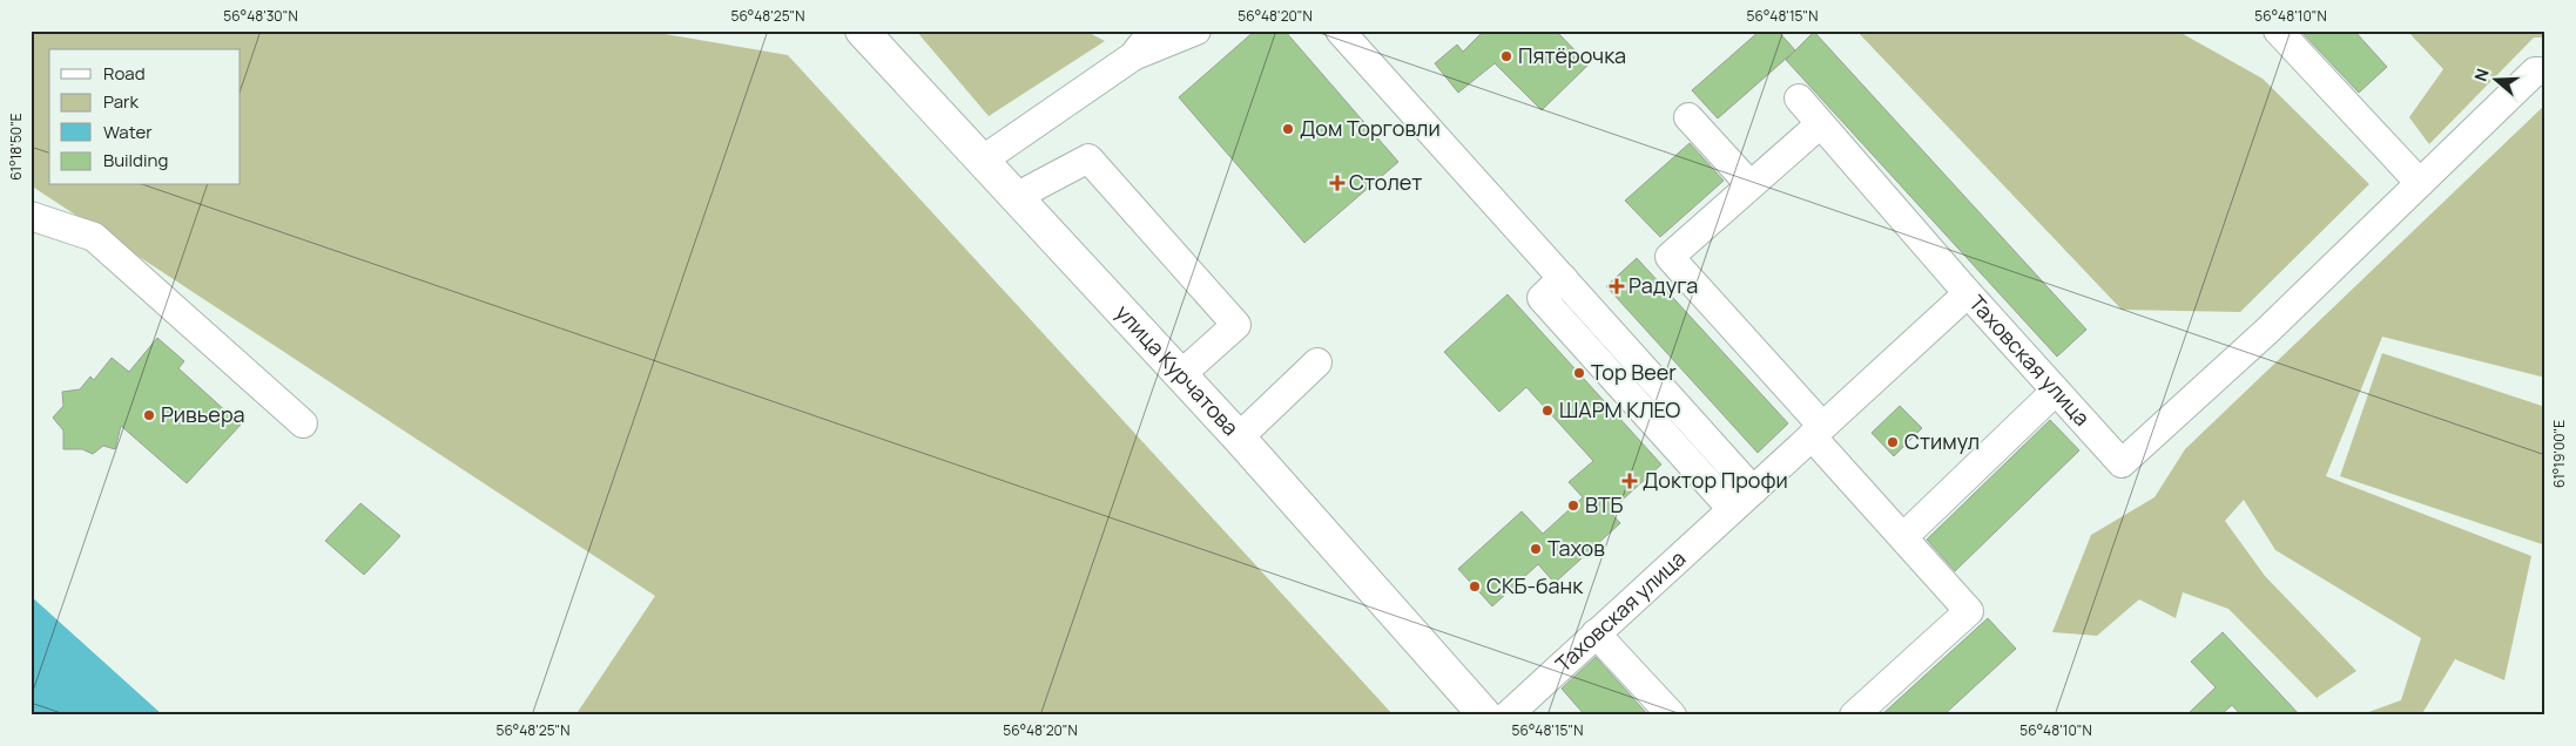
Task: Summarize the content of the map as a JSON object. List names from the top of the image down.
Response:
{
  "streets": {
    "main road": ["улица Курчатова"],
    "street": ["Таховская улица"]
  },
  "places": {
    "other": [
      "Пятёрочка",
      "Дом Торговли",
      "Top Beer",
      "ШАРМ КЛЕО",
      "Ривьера",
      "Стимул",
      "ВТБ",
      "Тахов",
      "СКБ-банк"
    ],
    "health": ["Столет", "Радуга", "Доктор Профи"]
  },
  "legend": [
    "Road",
    "Park",
    "Water",
    "Building"
  ],
  "north": "left",
  "coordinates": [
    "56°48'30\"N",
    "56°48'25\"N",
    "56°48'20\"N",
    "56°48'15\"N",
    "56°48'10\"N",
    "61°18'50\"E",
    "61°19'00\"E"
  ]
}
